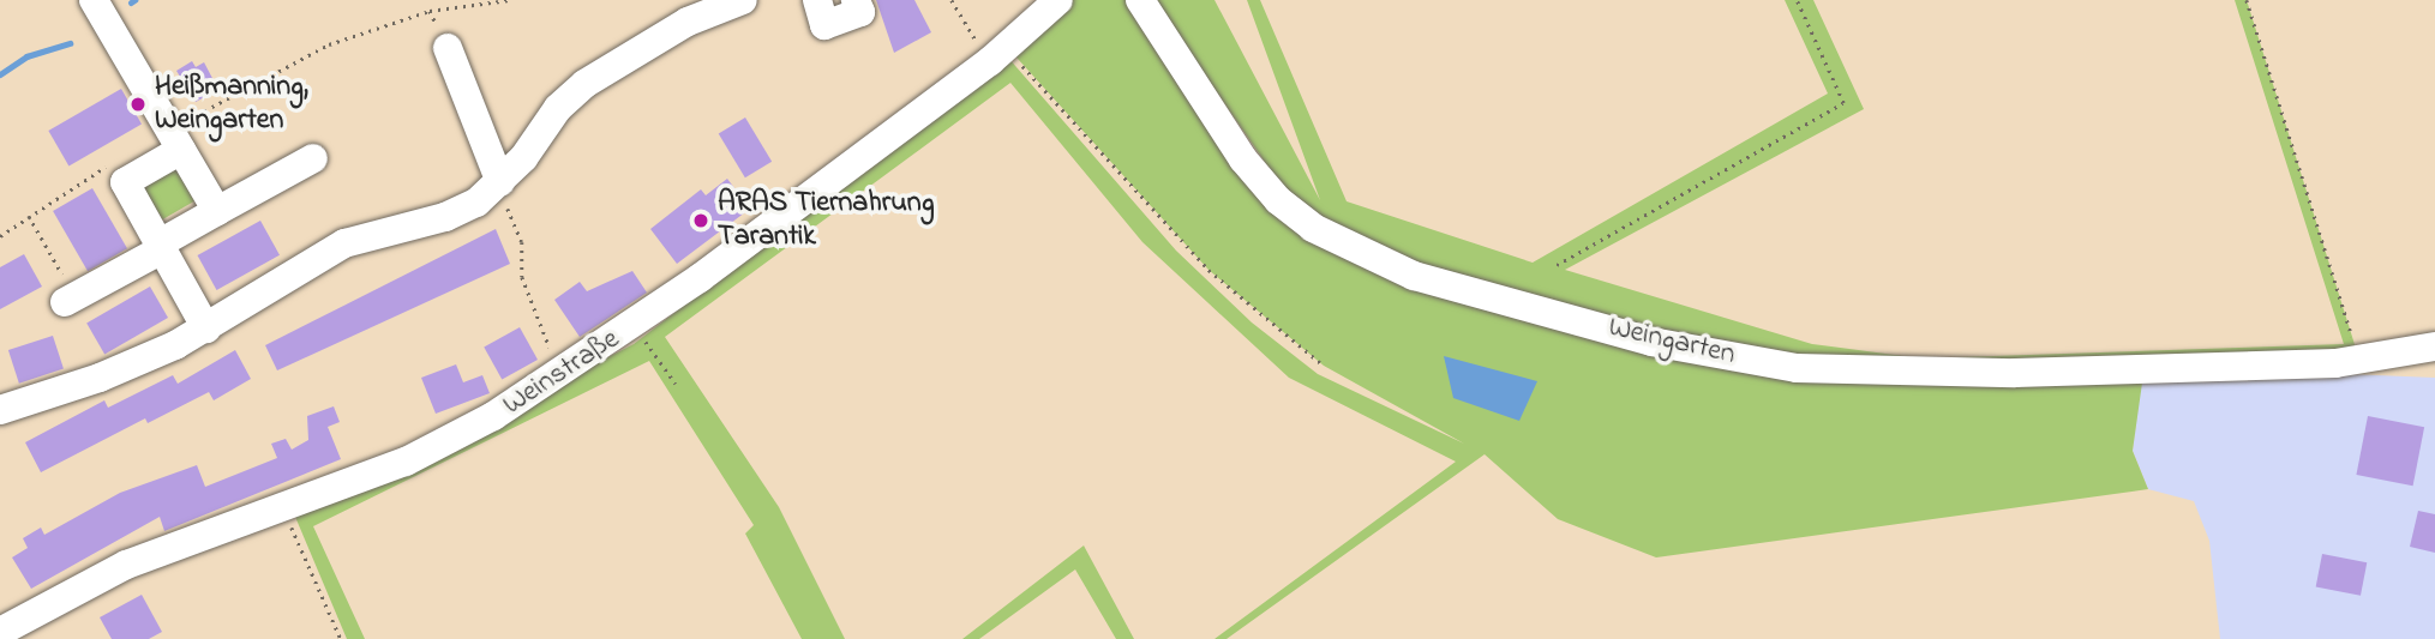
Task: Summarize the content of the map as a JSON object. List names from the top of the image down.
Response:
{
  "streets": {
    "street": ["Weingarten", "Weinstraße"]
  },
  "places": ["Heißmanning, Weingarten", "ARAS Tiernahrung Tarantik"]
}
